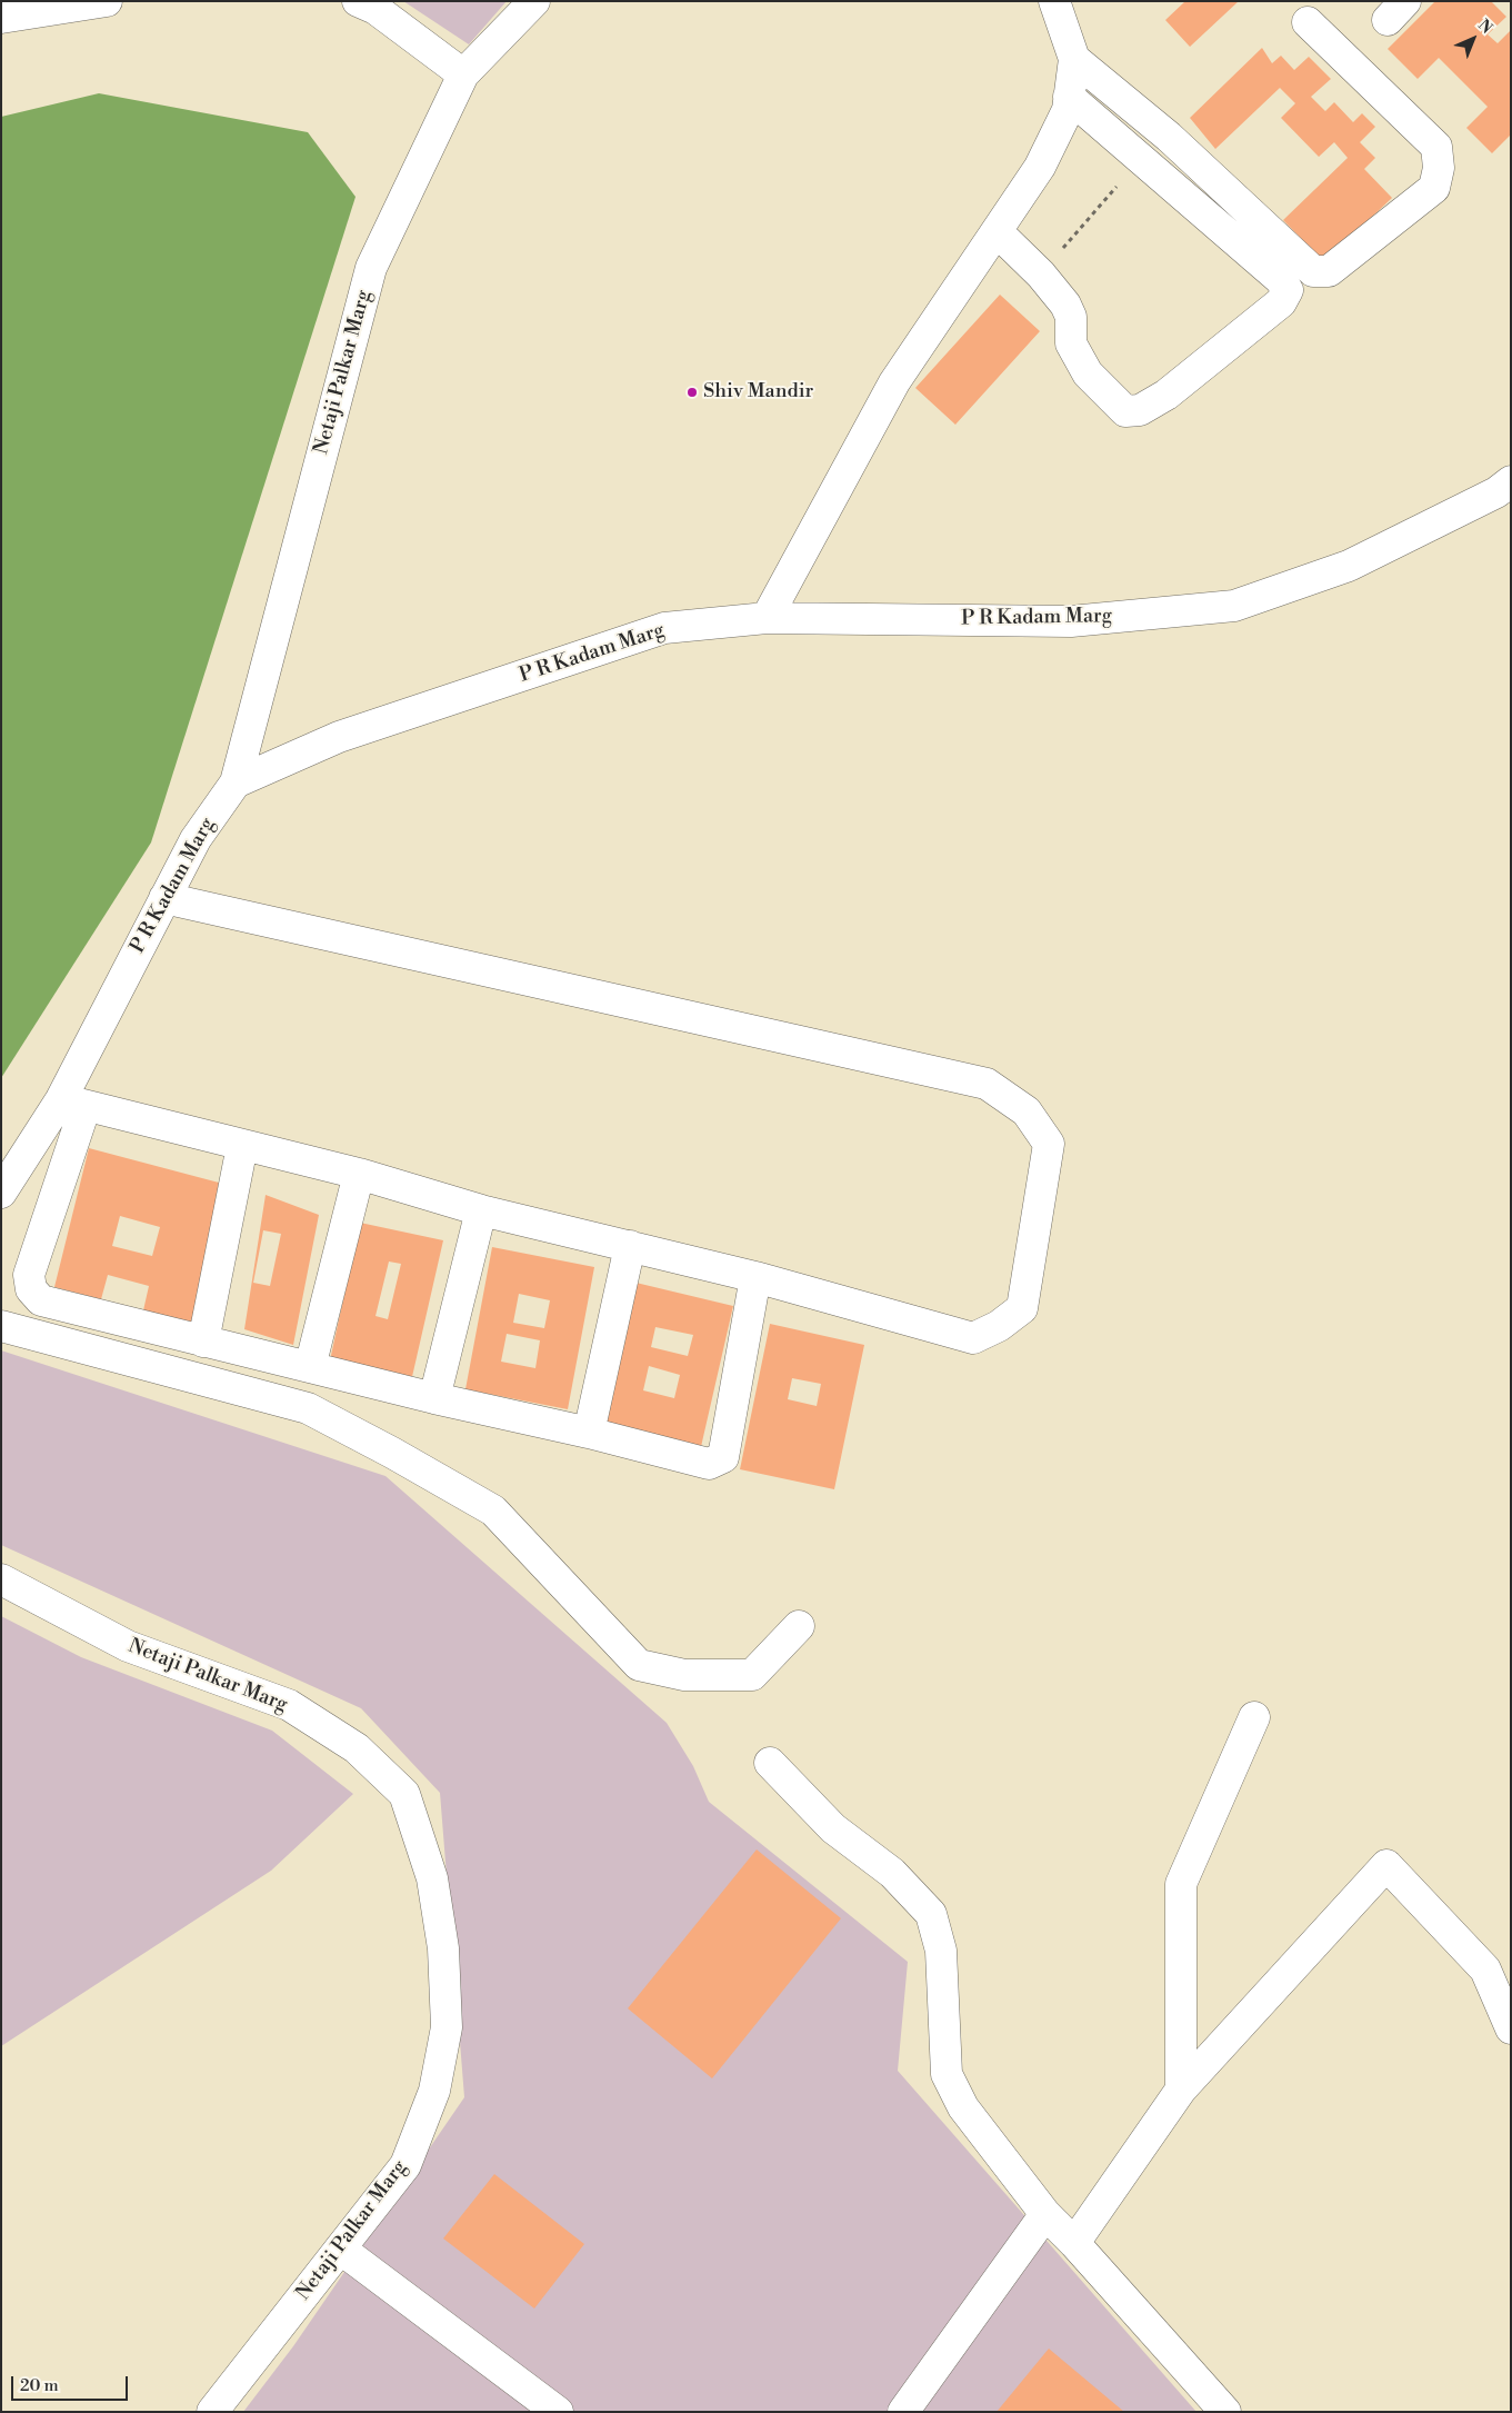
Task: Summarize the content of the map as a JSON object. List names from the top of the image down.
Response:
{
  "streets": {
    "street": ["Netaji Palkar Marg", "P R Kadam Marg"]
  },
  "crossings": [
    ["Netaji Palkar Marg", "P R Kadam Marg"]
  ],
  "places": ["Shiv Mandir"],
  "scale_bar": "20 m",
  "north": "top right"
}
